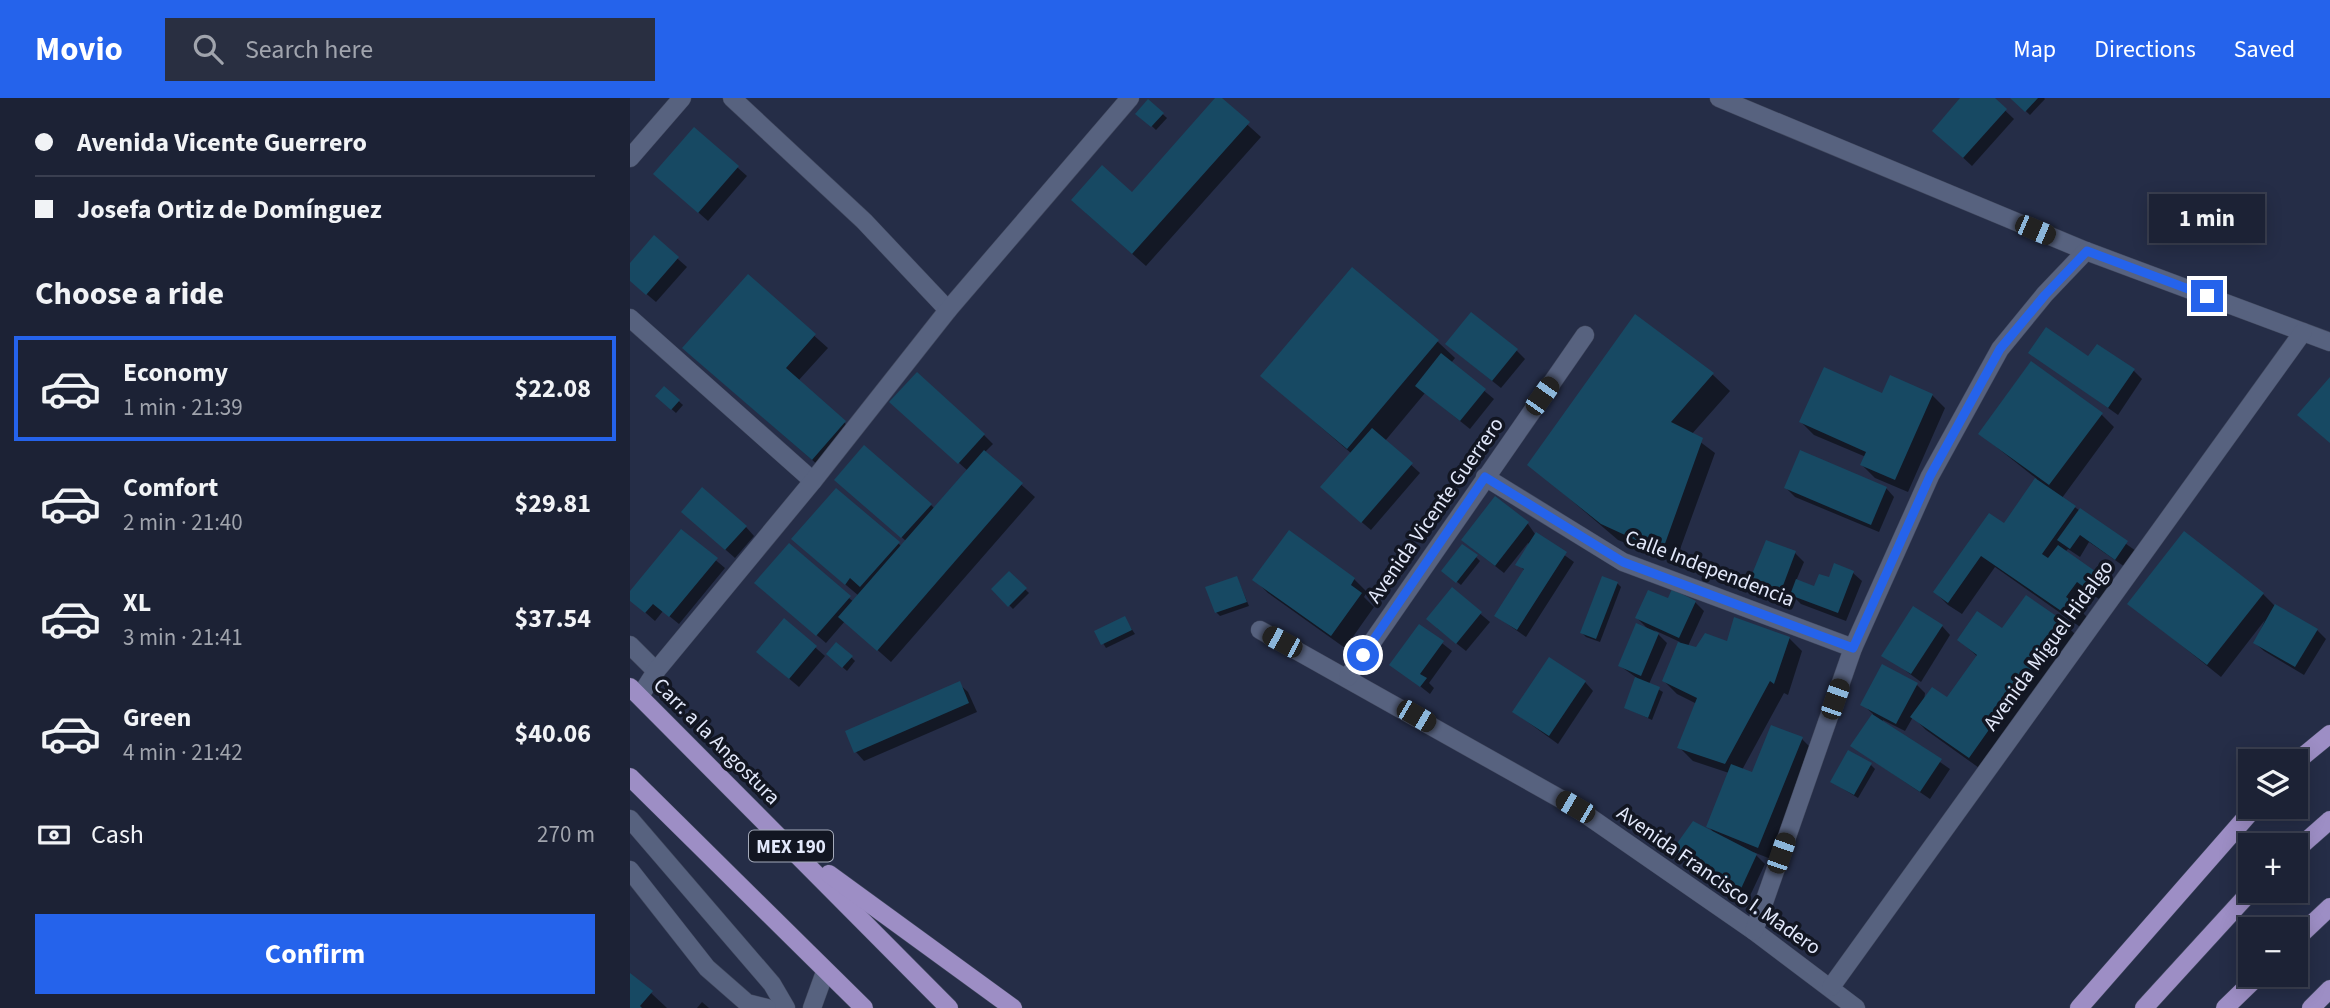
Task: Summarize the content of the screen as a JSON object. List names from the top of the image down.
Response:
{
  "streets": {
    "main road": ["Carr. a la Angostura", "MEX 190"],
    "street": [
      "Avenida Vicente Guerrero",
      "Calle Independencia",
      "Avenida Miguel Hidalgo",
      "Avenida Francisco I. Madero"
    ]
  },
  "crossings": [
    ["Avenida Vicente Guerrero", "Calle Independencia"],
    ["Avenida Vicente Guerrero", "Avenida Francisco I. Madero"],
    ["Avenida Miguel Hidalgo", "Avenida Francisco I. Madero"]
  ],
  "page": {
    "header": "Movio",
    "search": "Search here",
    "nav": ["Map", "Directions", "Saved"],
    "banner": ["Avenida Vicente Guerrero", "Josefa Ortiz de Domínguez"],
    "bubble": "1 min",
    "heading": "Choose a ride",
    "list": [
      {
        "name": "Economy",
        "note": "1 min · 21:39",
        "value": "$22.08"
      },
      {
        "name": "Comfort",
        "note": "2 min · 21:40",
        "value": "$29.81"
      },
      {
        "name": "XL",
        "note": "3 min · 21:41",
        "value": "$37.54"
      },
      {
        "name": "Green",
        "note": "4 min · 21:42",
        "value": "$40.06"
      }
    ],
    "map_buttons": ["+", "−"],
    "pay": ["Cash", "270 m"],
    "buttons": "Confirm"
  }
}
